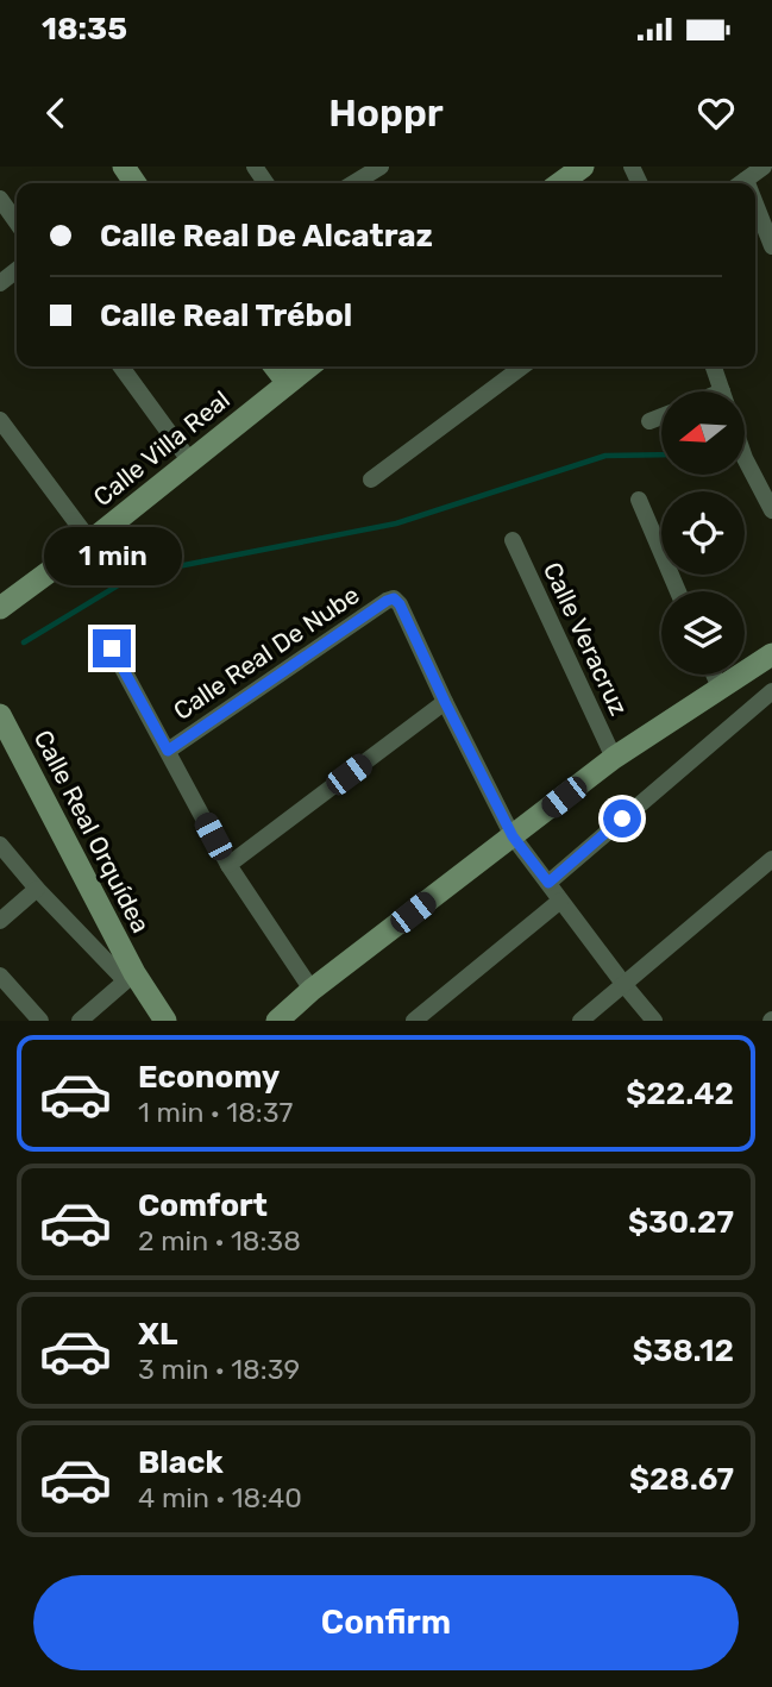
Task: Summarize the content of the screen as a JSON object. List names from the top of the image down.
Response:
{
  "streets": {
    "street": [
      "Calle Villa Real",
      "Calle Veracruz",
      "Calle Real De Nube",
      "Calle Real Orquídea"
    ]
  },
  "north": "left",
  "page": {
    "status": "18:35",
    "header": "Hoppr",
    "banner": ["Calle Real De Alcatraz", "Calle Real Trébol"],
    "bubble": "1 min",
    "list": [
      {
        "name": "Economy",
        "note": "1 min · 18:37",
        "value": "$22.42"
      },
      {
        "name": "Comfort",
        "note": "2 min · 18:38",
        "value": "$30.27"
      },
      {
        "name": "XL",
        "note": "3 min · 18:39",
        "value": "$38.12"
      },
      {
        "name": "Black",
        "note": "4 min · 18:40",
        "value": "$28.67"
      }
    ],
    "buttons": "Confirm"
  }
}
